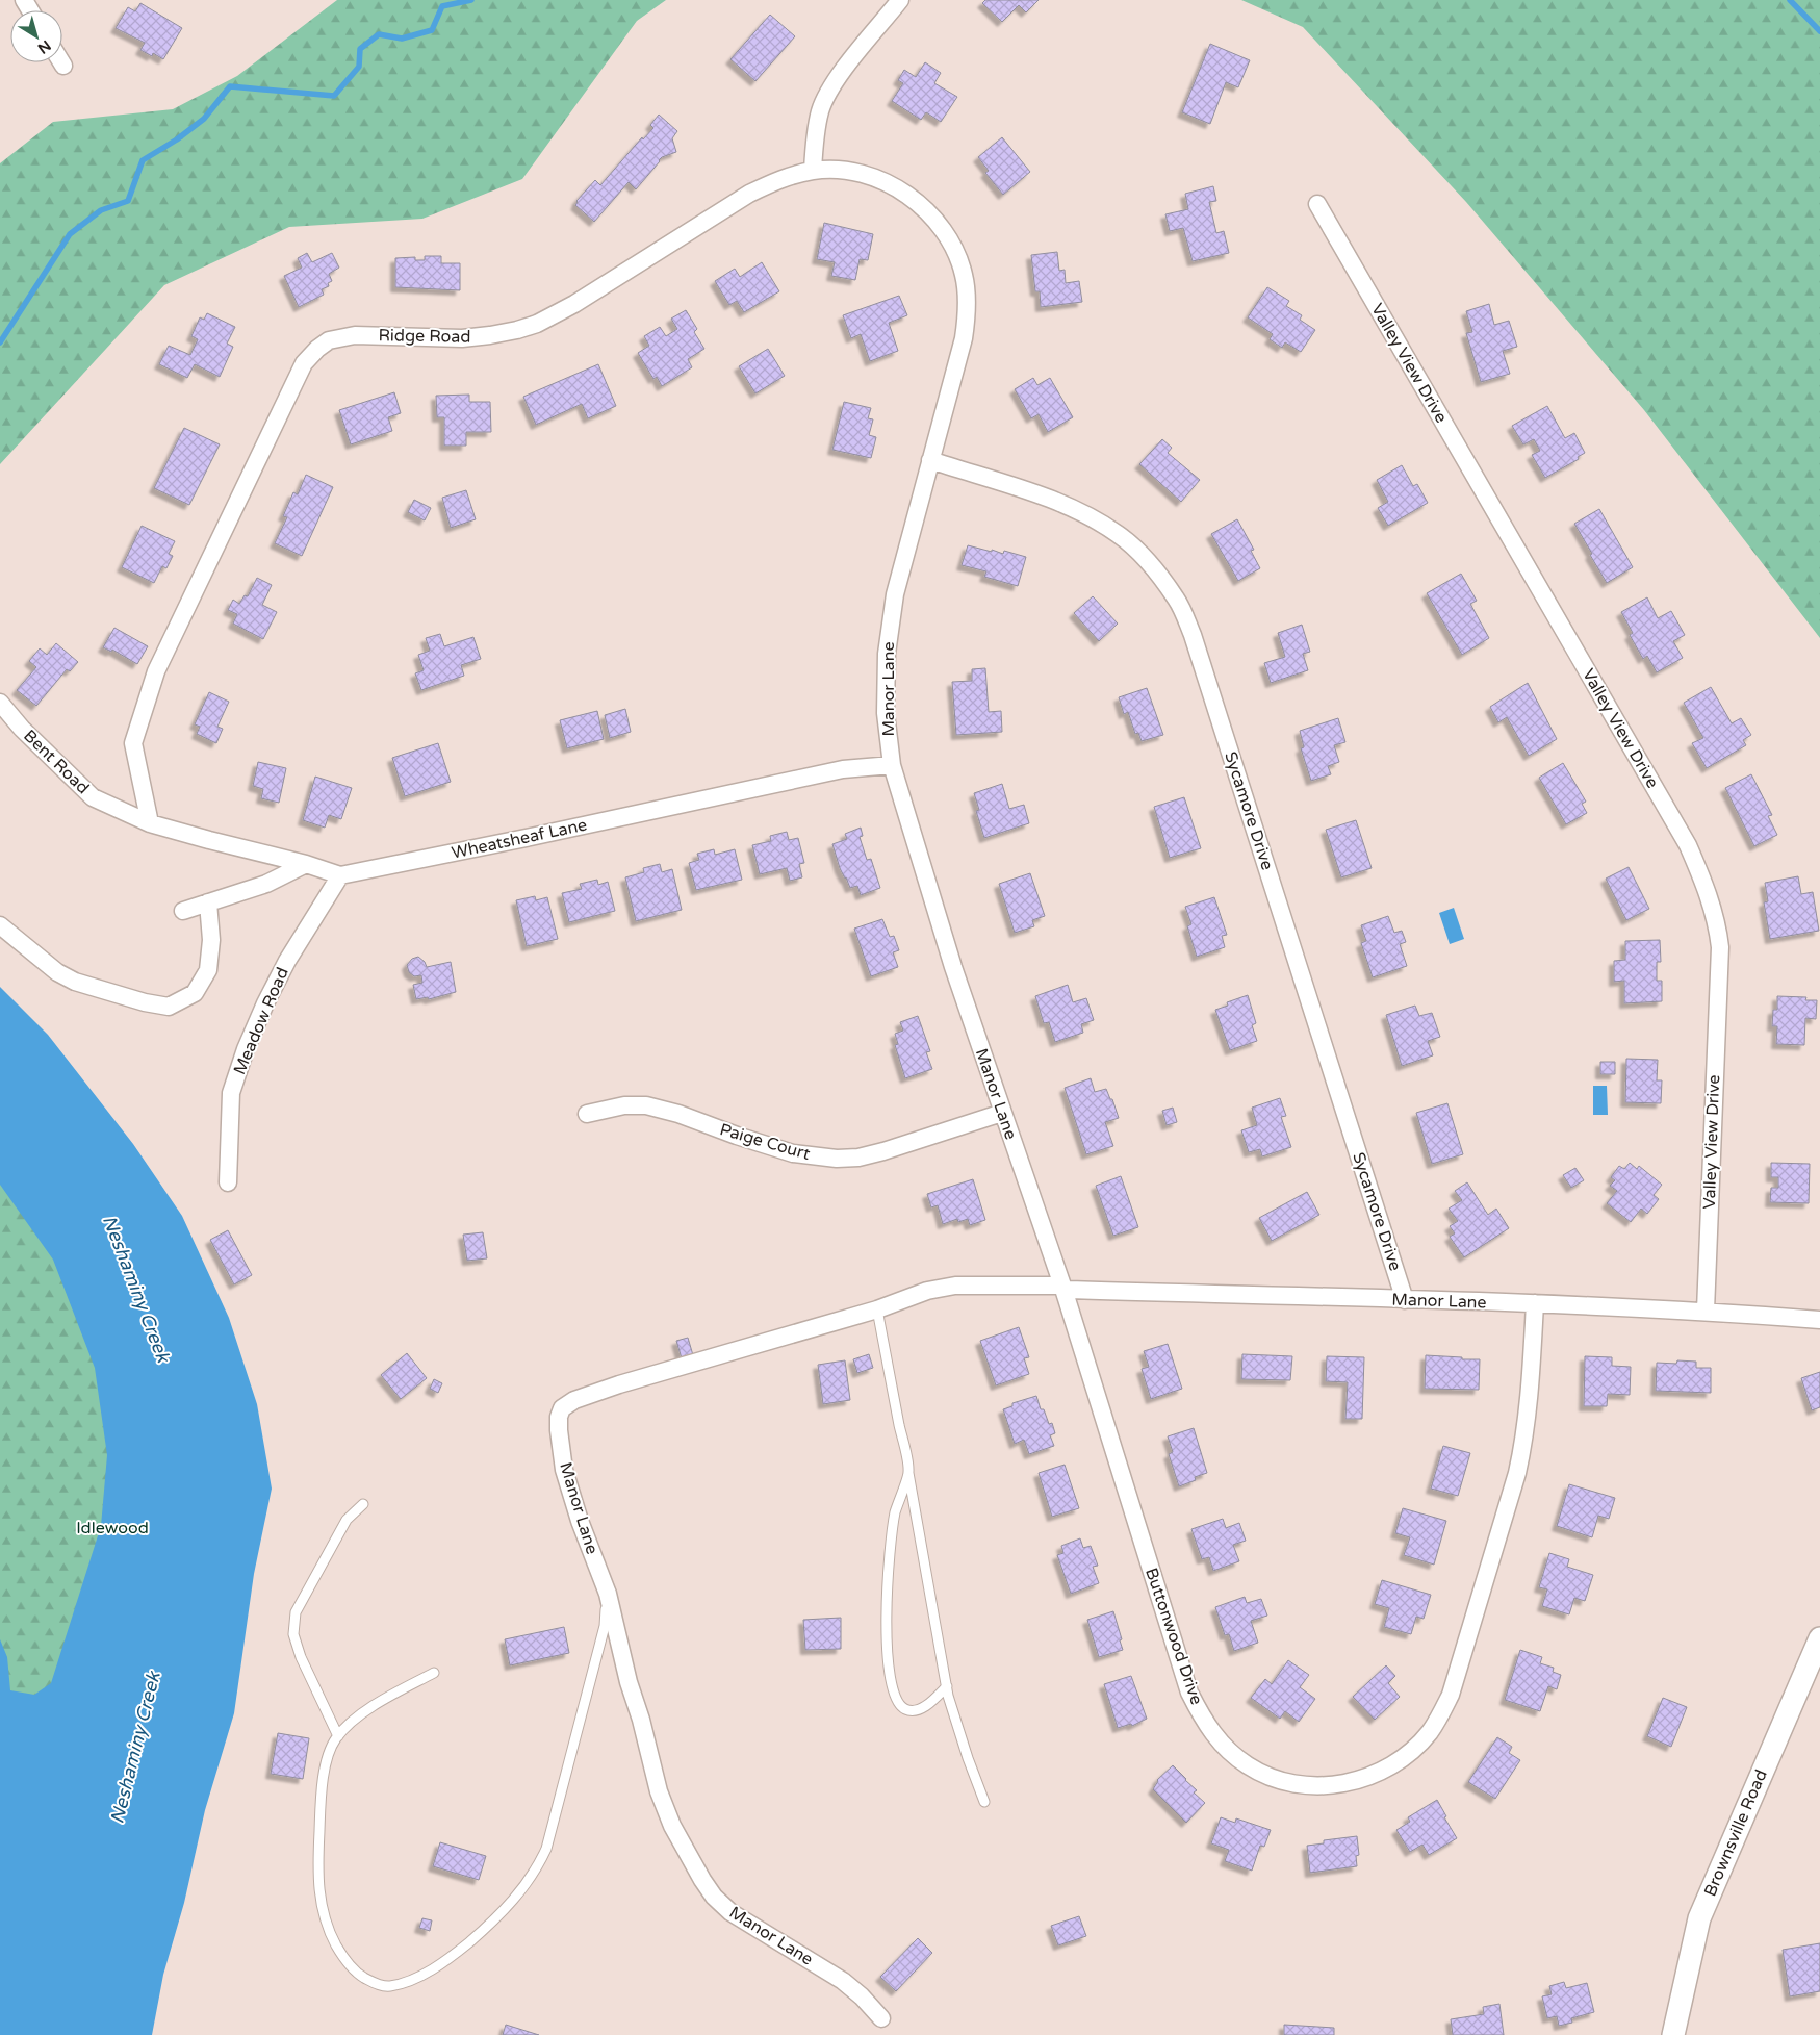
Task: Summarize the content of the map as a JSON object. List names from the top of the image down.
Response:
{
  "streets": {
    "street": [
      "Ridge Road",
      "Valley View Drive",
      "Manor Lane",
      "Bent Road",
      "Sycamore Drive",
      "Wheatsheaf Lane",
      "Meadow Road",
      "Paige Court",
      "Buttonwood Drive",
      "Brownsville Road"
    ]
  },
  "crossings": [
    ["Ridge Road", "Manor Lane"],
    ["Ridge Road", "Bent Road"],
    ["Ridge Road", "Wheatsheaf Lane"],
    ["Valley View Drive", "Manor Lane"],
    ["Manor Lane", "Sycamore Drive"],
    ["Manor Lane", "Wheatsheaf Lane"],
    ["Manor Lane", "Paige Court"],
    ["Manor Lane", "Buttonwood Drive"],
    ["Bent Road", "Wheatsheaf Lane"],
    ["Wheatsheaf Lane", "Meadow Road"]
  ],
  "water": ["Neshaminy Creek"],
  "parks": ["Idlewood"],
  "north": "bottom right"
}
